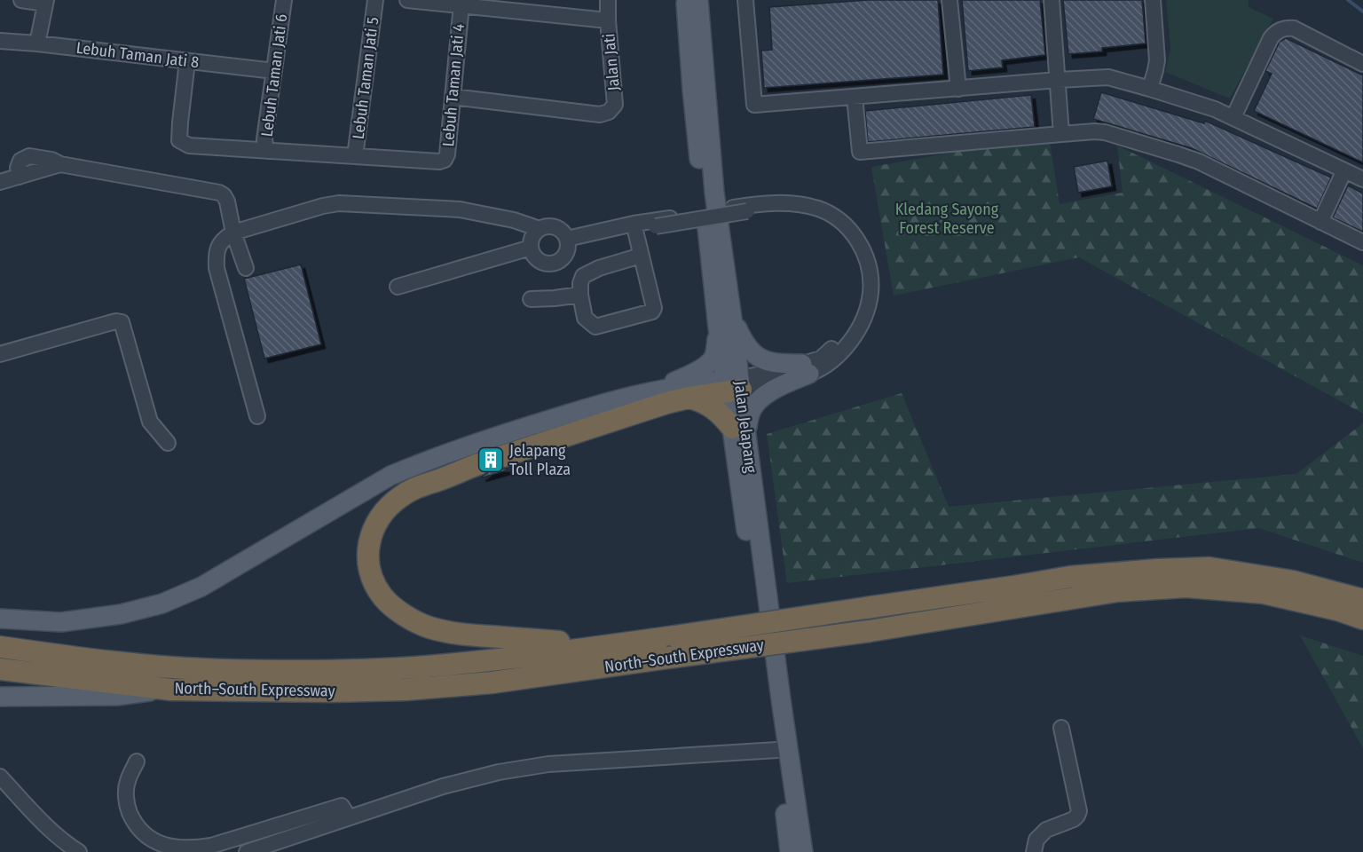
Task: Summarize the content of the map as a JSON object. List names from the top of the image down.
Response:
{
  "streets": {
    "highway": ["North–South Expressway"],
    "main road": ["Jalan Jelapang"],
    "street": [
      "Lebuh Taman Jati 8",
      "Jalan Jati",
      "Lebuh Taman Jati 6",
      "Lebuh Taman Jati 5",
      "Lebuh Taman Jati 4"
    ]
  },
  "crossings": [
    ["Lebuh Taman Jati 8", "Lebuh Taman Jati 6"],
    ["Jalan Jati", "Lebuh Taman Jati 4"],
    ["Lebuh Taman Jati 5", "Lebuh Taman Jati 4"]
  ],
  "parks": ["Kledang Sayong Forest Reserve"],
  "places": {
    "building": ["Jelapang Toll Plaza"]
  }
}
